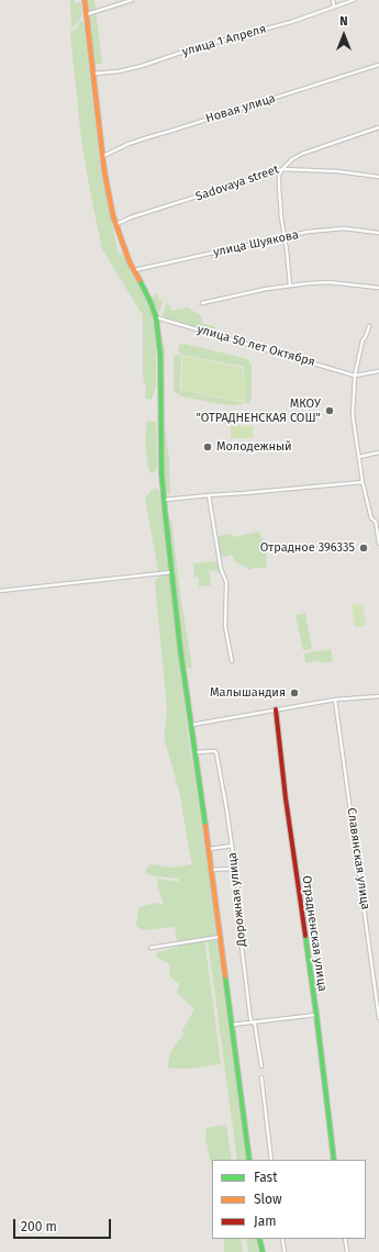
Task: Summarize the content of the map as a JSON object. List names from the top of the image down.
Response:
{
  "streets": {
    "street": [
      "улица 1 Апреля",
      "Новая улица",
      "Sadovaya street",
      "улица Шуякова",
      "улица 50 лет Октября",
      "Славянская улица",
      "Дорожная улица",
      "Отрадненская улица"
    ]
  },
  "places": [
    "МКОУ \"ОТРАДНЕНСКАЯ СОШ\"",
    "Молодежный",
    "Отрадное 396335",
    "Малышандия"
  ],
  "legend": ["Fast", "Slow", "Jam"],
  "scale_bar": "200 m",
  "north": "top"
}
